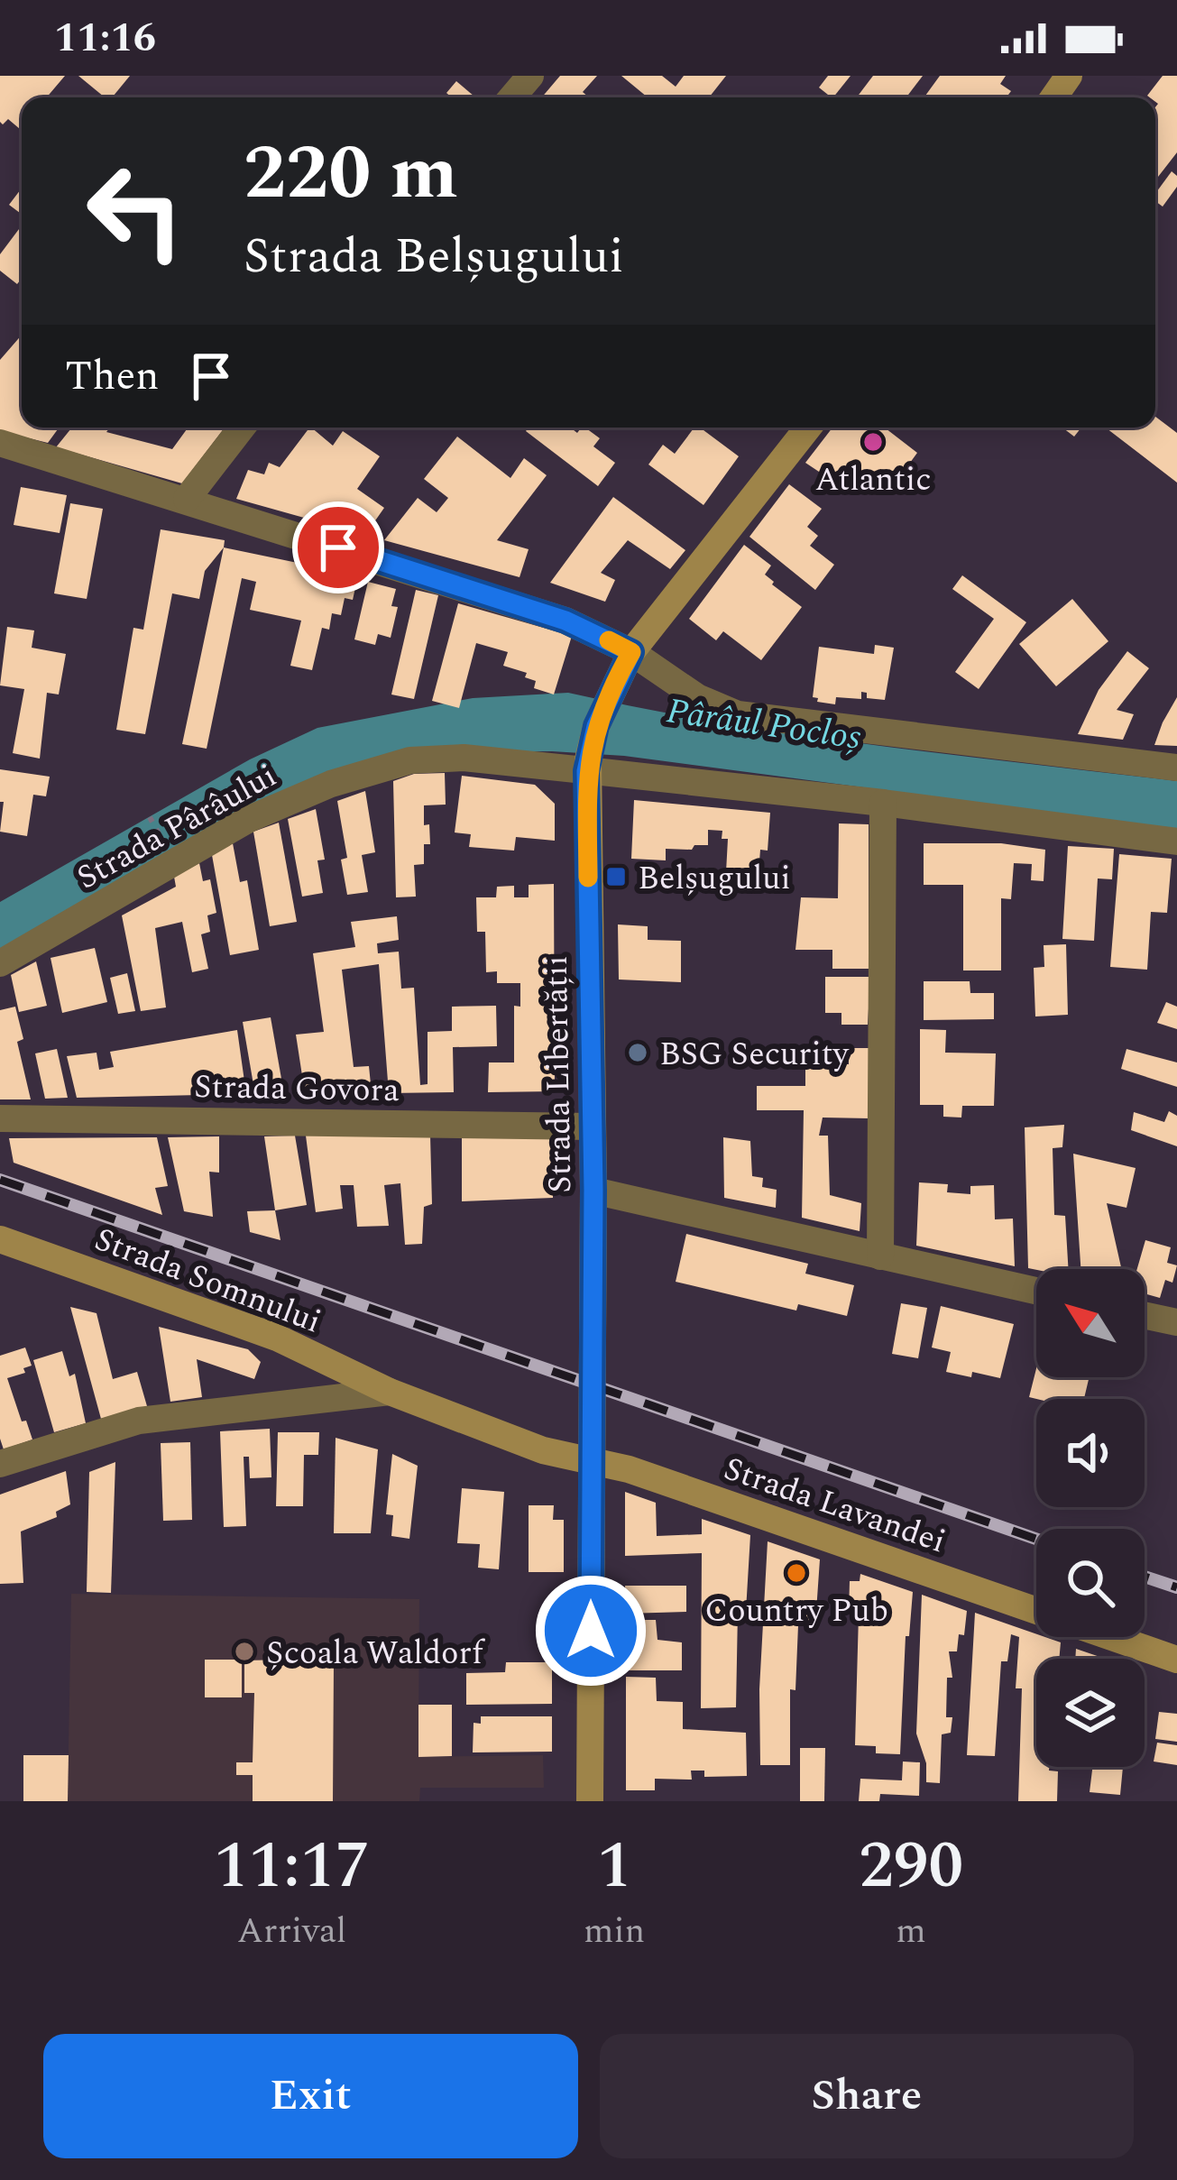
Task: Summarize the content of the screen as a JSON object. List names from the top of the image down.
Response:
{
  "streets": {
    "main road": ["Strada Libertății", "Strada Somnului", "Strada Lavandei"],
    "street": ["Strada Pârâului", "Strada Govora"]
  },
  "crossings": [
    ["Strada Pârâului", "Strada Libertății"],
    ["Strada Libertății", "Strada Govora"],
    ["Strada Libertății", "Strada Somnului"],
    ["Strada Libertății", "Strada Lavandei"],
    ["Strada Somnului", "Strada Lavandei"]
  ],
  "water": ["Pârâul Pocloș"],
  "places": {
    "other": [
      "Atlantic",
      "BSG Security",
      "Country Pub",
      "Școala Waldorf"
    ],
    "transit": ["Belșugului"]
  },
  "north": "top left",
  "page": {
    "status": "11:16",
    "turn": ["220 m", "Strada Belșugului"],
    "then": "Then",
    "eta": [
      "11:17",
      "Arrival",
      "1",
      "min",
      "290",
      "m"
    ],
    "buttons": ["Exit", "Share"]
  }
}
